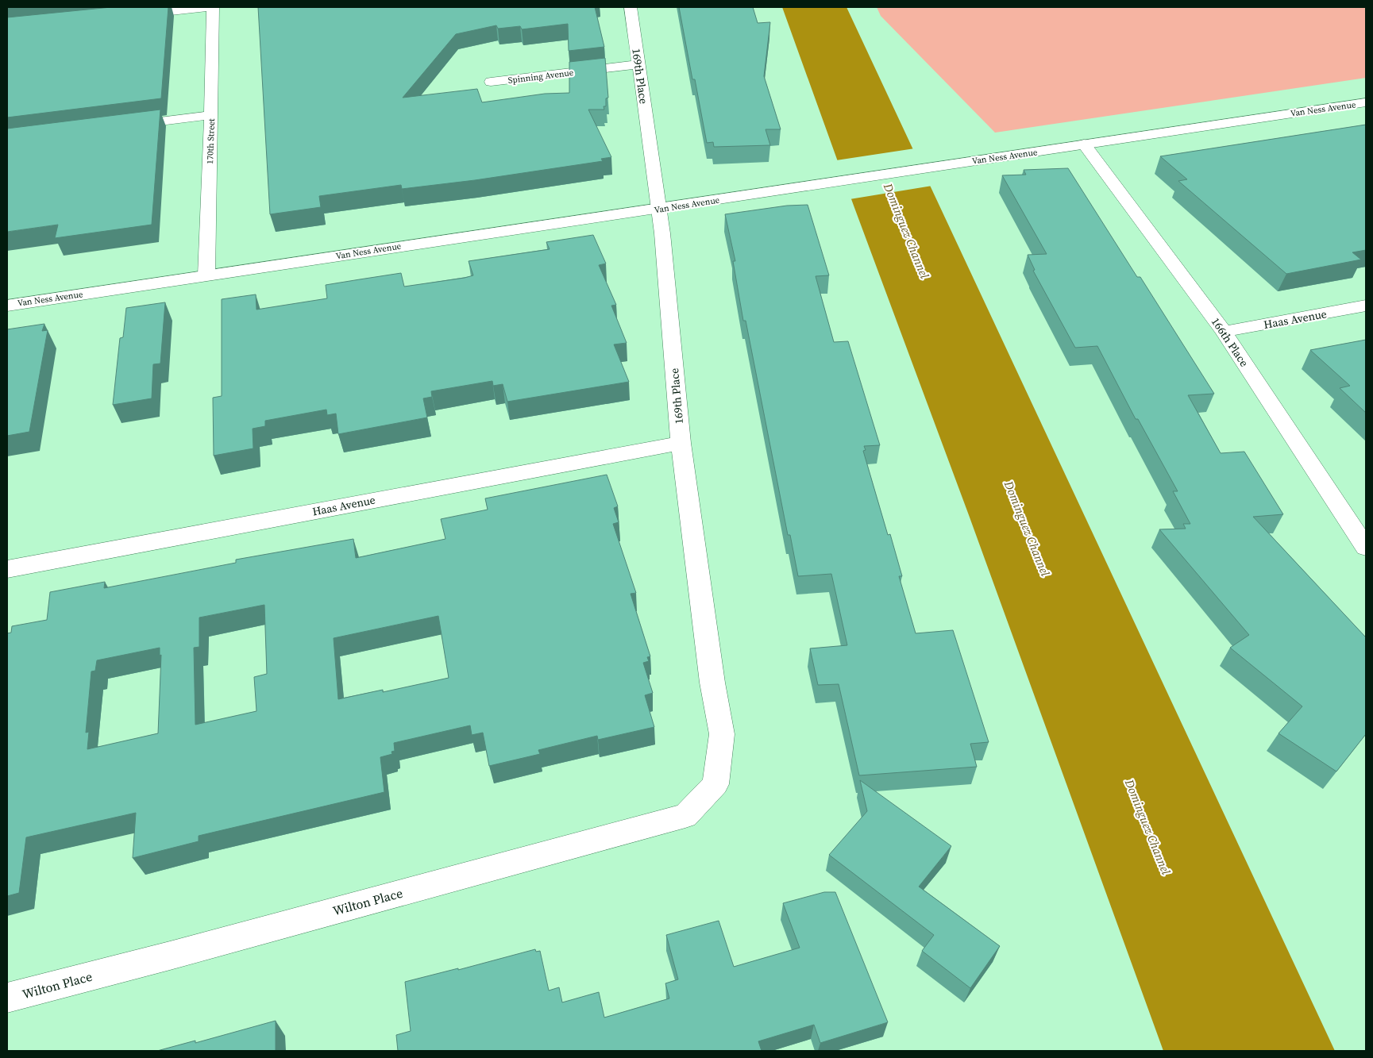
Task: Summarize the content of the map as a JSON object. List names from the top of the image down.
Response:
{
  "streets": {
    "street": [
      "Spinning Avenue",
      "169th Place",
      "Van Ness Avenue",
      "170th Street",
      "Haas Avenue",
      "166th Place",
      "Wilton Place"
    ]
  },
  "crossings": [
    ["Spinning Avenue", "169th Place"],
    ["169th Place", "Van Ness Avenue"],
    ["169th Place", "Haas Avenue"],
    ["169th Place", "Wilton Place"],
    ["Van Ness Avenue", "170th Street"],
    ["Van Ness Avenue", "166th Place"],
    ["Haas Avenue", "166th Place"]
  ],
  "water": ["Dominguez Channel"]
}
